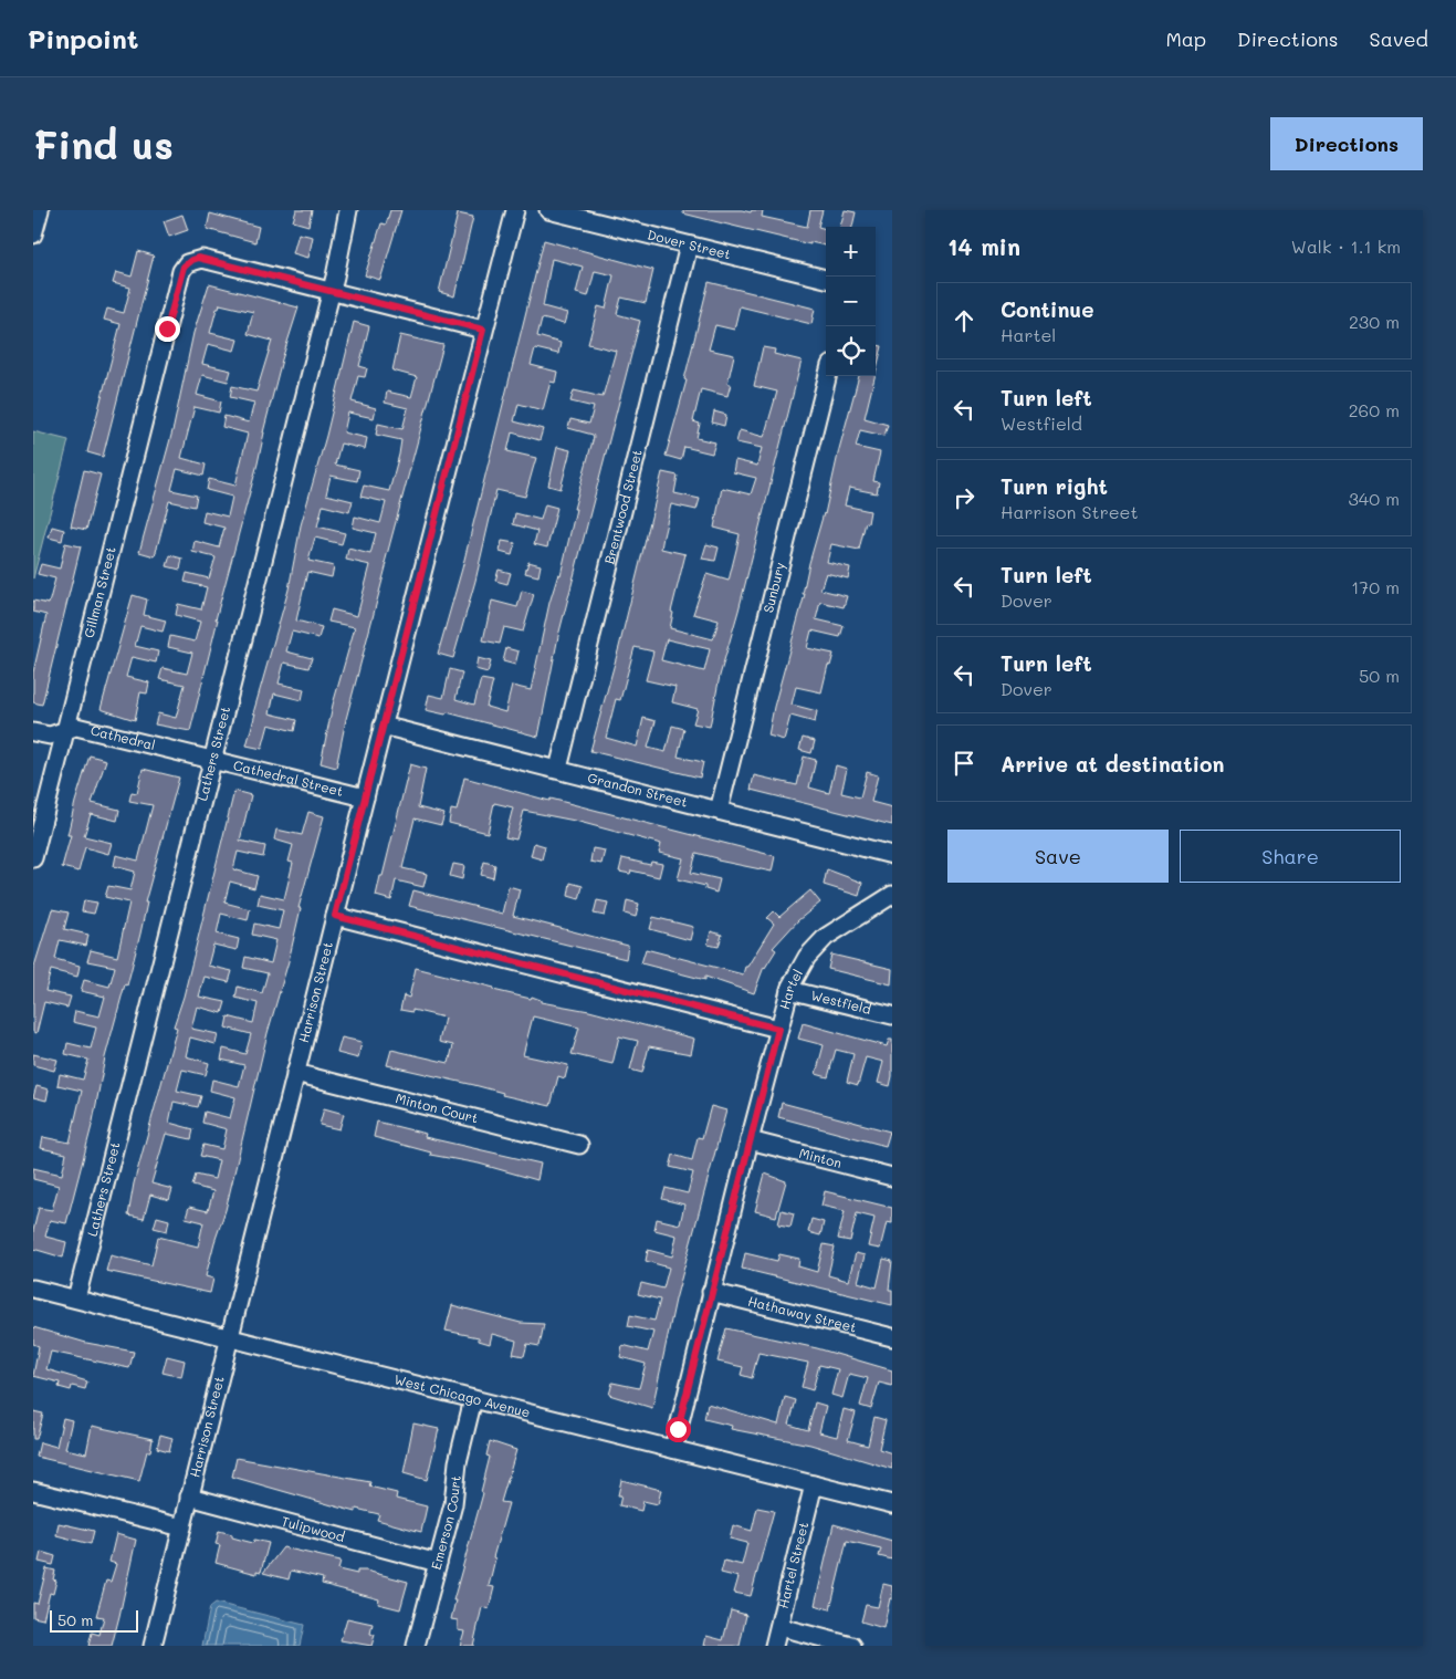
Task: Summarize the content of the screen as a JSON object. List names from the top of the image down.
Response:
{
  "streets": {
    "street": [
      "Dover Street",
      "Brentwood Street",
      "Sunbury",
      "Gillman Street",
      "Cathedral",
      "Lathers Street",
      "Cathedral Street",
      "Grandon Street",
      "Hartel",
      "Harrison Street",
      "Westfield",
      "Minton Court",
      "Minton",
      "Hathaway Street",
      "West Chicago Avenue",
      "Emerson Court",
      "Tulipwood",
      "Hartel Street"
    ]
  },
  "crossings": [
    ["Dover Street", "Brentwood Street"],
    ["Brentwood Street", "Grandon Street"],
    ["Sunbury", "Grandon Street"],
    ["Gillman Street", "Cathedral"],
    ["Gillman Street", "Lathers Street"],
    ["Gillman Street", "Harrison Street"],
    ["Cathedral", "Lathers Street"],
    ["Cathedral", "Cathedral Street"],
    ["Lathers Street", "Cathedral Street"],
    ["Lathers Street", "West Chicago Avenue"],
    ["Cathedral Street", "Harrison Street"],
    ["Grandon Street", "Harrison Street"],
    ["Hartel", "Westfield"],
    ["Hartel", "Minton"],
    ["Hartel", "Hathaway Street"],
    ["Hartel", "West Chicago Avenue"],
    ["Harrison Street", "Minton Court"],
    ["Harrison Street", "West Chicago Avenue"],
    ["Harrison Street", "Tulipwood"],
    ["West Chicago Avenue", "Emerson Court"],
    ["West Chicago Avenue", "Hartel Street"],
    ["Emerson Court", "Tulipwood"]
  ],
  "scale_bar": "50 m",
  "page": {
    "header": "Pinpoint",
    "nav": ["Map", "Directions", "Saved"],
    "buttons": [
      "Directions",
      ["Save", "Share"]
    ],
    "title": "Find us",
    "heading": ["14 min", "Walk · 1.1 km"],
    "map_buttons": ["+", "−"],
    "list": [
      ["Continue", "Hartel", "230 m"],
      ["Turn left", "Westfield", "260 m"],
      ["Turn right", "Harrison Street", "340 m"],
      ["Turn left", "Dover", "170 m"],
      ["Turn left", "Dover", "50 m"],
      "Arrive at destination"
    ],
    "scale": "50 m"
  }
}
